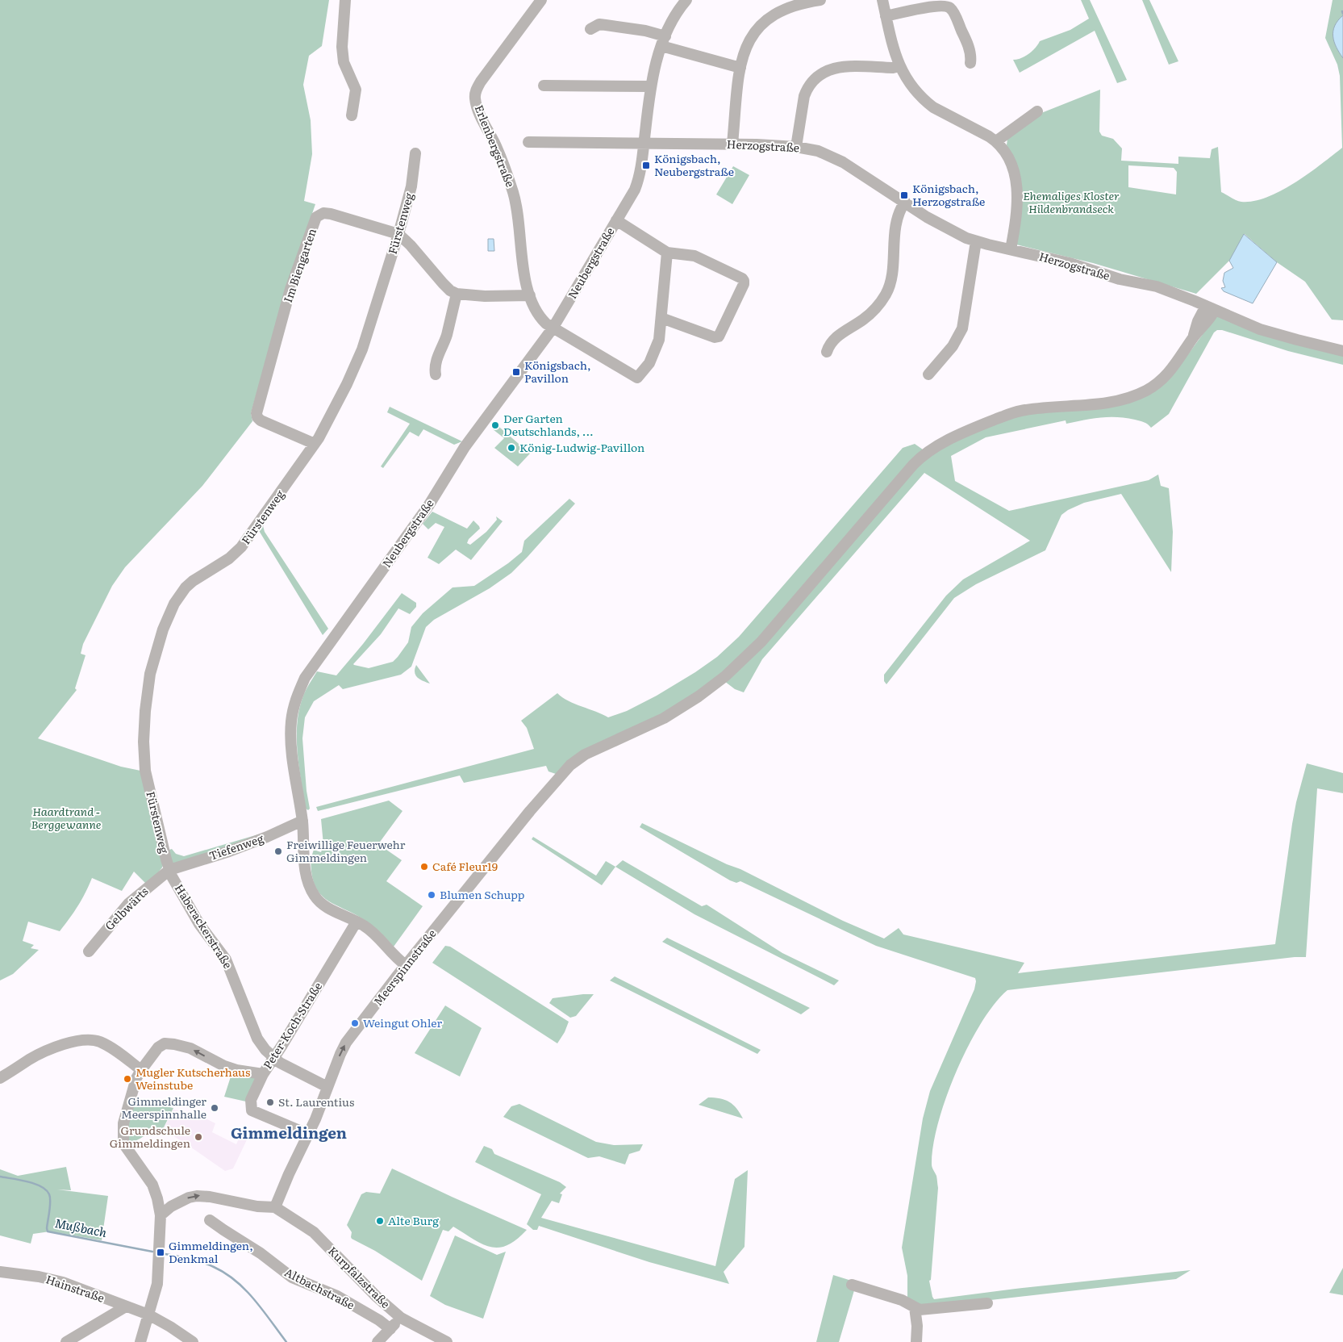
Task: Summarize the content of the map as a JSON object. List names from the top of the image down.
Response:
{
  "streets": {
    "street": [
      "Erlenbergstraße",
      "Herzogstraße",
      "Fürstenweg",
      "Neubergstraße",
      "Im Biengarten",
      "Tiefenweg",
      "Gelbwärts",
      "Haberackerstraße",
      "Meerspinnstraße",
      "Peter-Koch-Straße",
      "Kurpfalzstraße",
      "Hainstraße",
      "Altbachstraße"
    ]
  },
  "crossings": [
    ["Erlenbergstraße", "Neubergstraße"],
    ["Herzogstraße", "Neubergstraße"],
    ["Herzogstraße", "Meerspinnstraße"],
    ["Fürstenweg", "Im Biengarten"],
    ["Fürstenweg", "Tiefenweg"],
    ["Fürstenweg", "Gelbwärts"],
    ["Fürstenweg", "Haberackerstraße"],
    ["Neubergstraße", "Tiefenweg"],
    ["Neubergstraße", "Meerspinnstraße"],
    ["Neubergstraße", "Peter-Koch-Straße"],
    ["Tiefenweg", "Gelbwärts"],
    ["Tiefenweg", "Haberackerstraße"],
    ["Gelbwärts", "Haberackerstraße"],
    ["Haberackerstraße", "Meerspinnstraße"],
    ["Haberackerstraße", "Peter-Koch-Straße"],
    ["Meerspinnstraße", "Kurpfalzstraße"],
    ["Peter-Koch-Straße", "Hainstraße"]
  ],
  "districts": ["Gimmeldingen"],
  "water": ["Mußbach"],
  "parks": ["Ehemaliges Kloster Hildenbrandseck", "Haardtrand - Berggewanne"],
  "places": {
    "transit": [
      "Königsbach, Neubergstraße",
      "Königsbach, Herzogstraße",
      "Königsbach, Pavillon",
      "Gimmeldingen, Denkmal"
    ],
    "other": [
      "Der Garten Deutschlands, ...",
      "König-Ludwig-Pavillon",
      "Freiwillige Feuerwehr Gimmeldingen",
      "Café Fleur19",
      "Blumen Schupp",
      "Weingut Ohler",
      "Mugler Kutscherhaus Weinstube",
      "St. Laurentius",
      "Gimmeldinger Meerspinnhalle",
      "Grundschule Gimmeldingen",
      "Alte Burg"
    ]
  }
}
